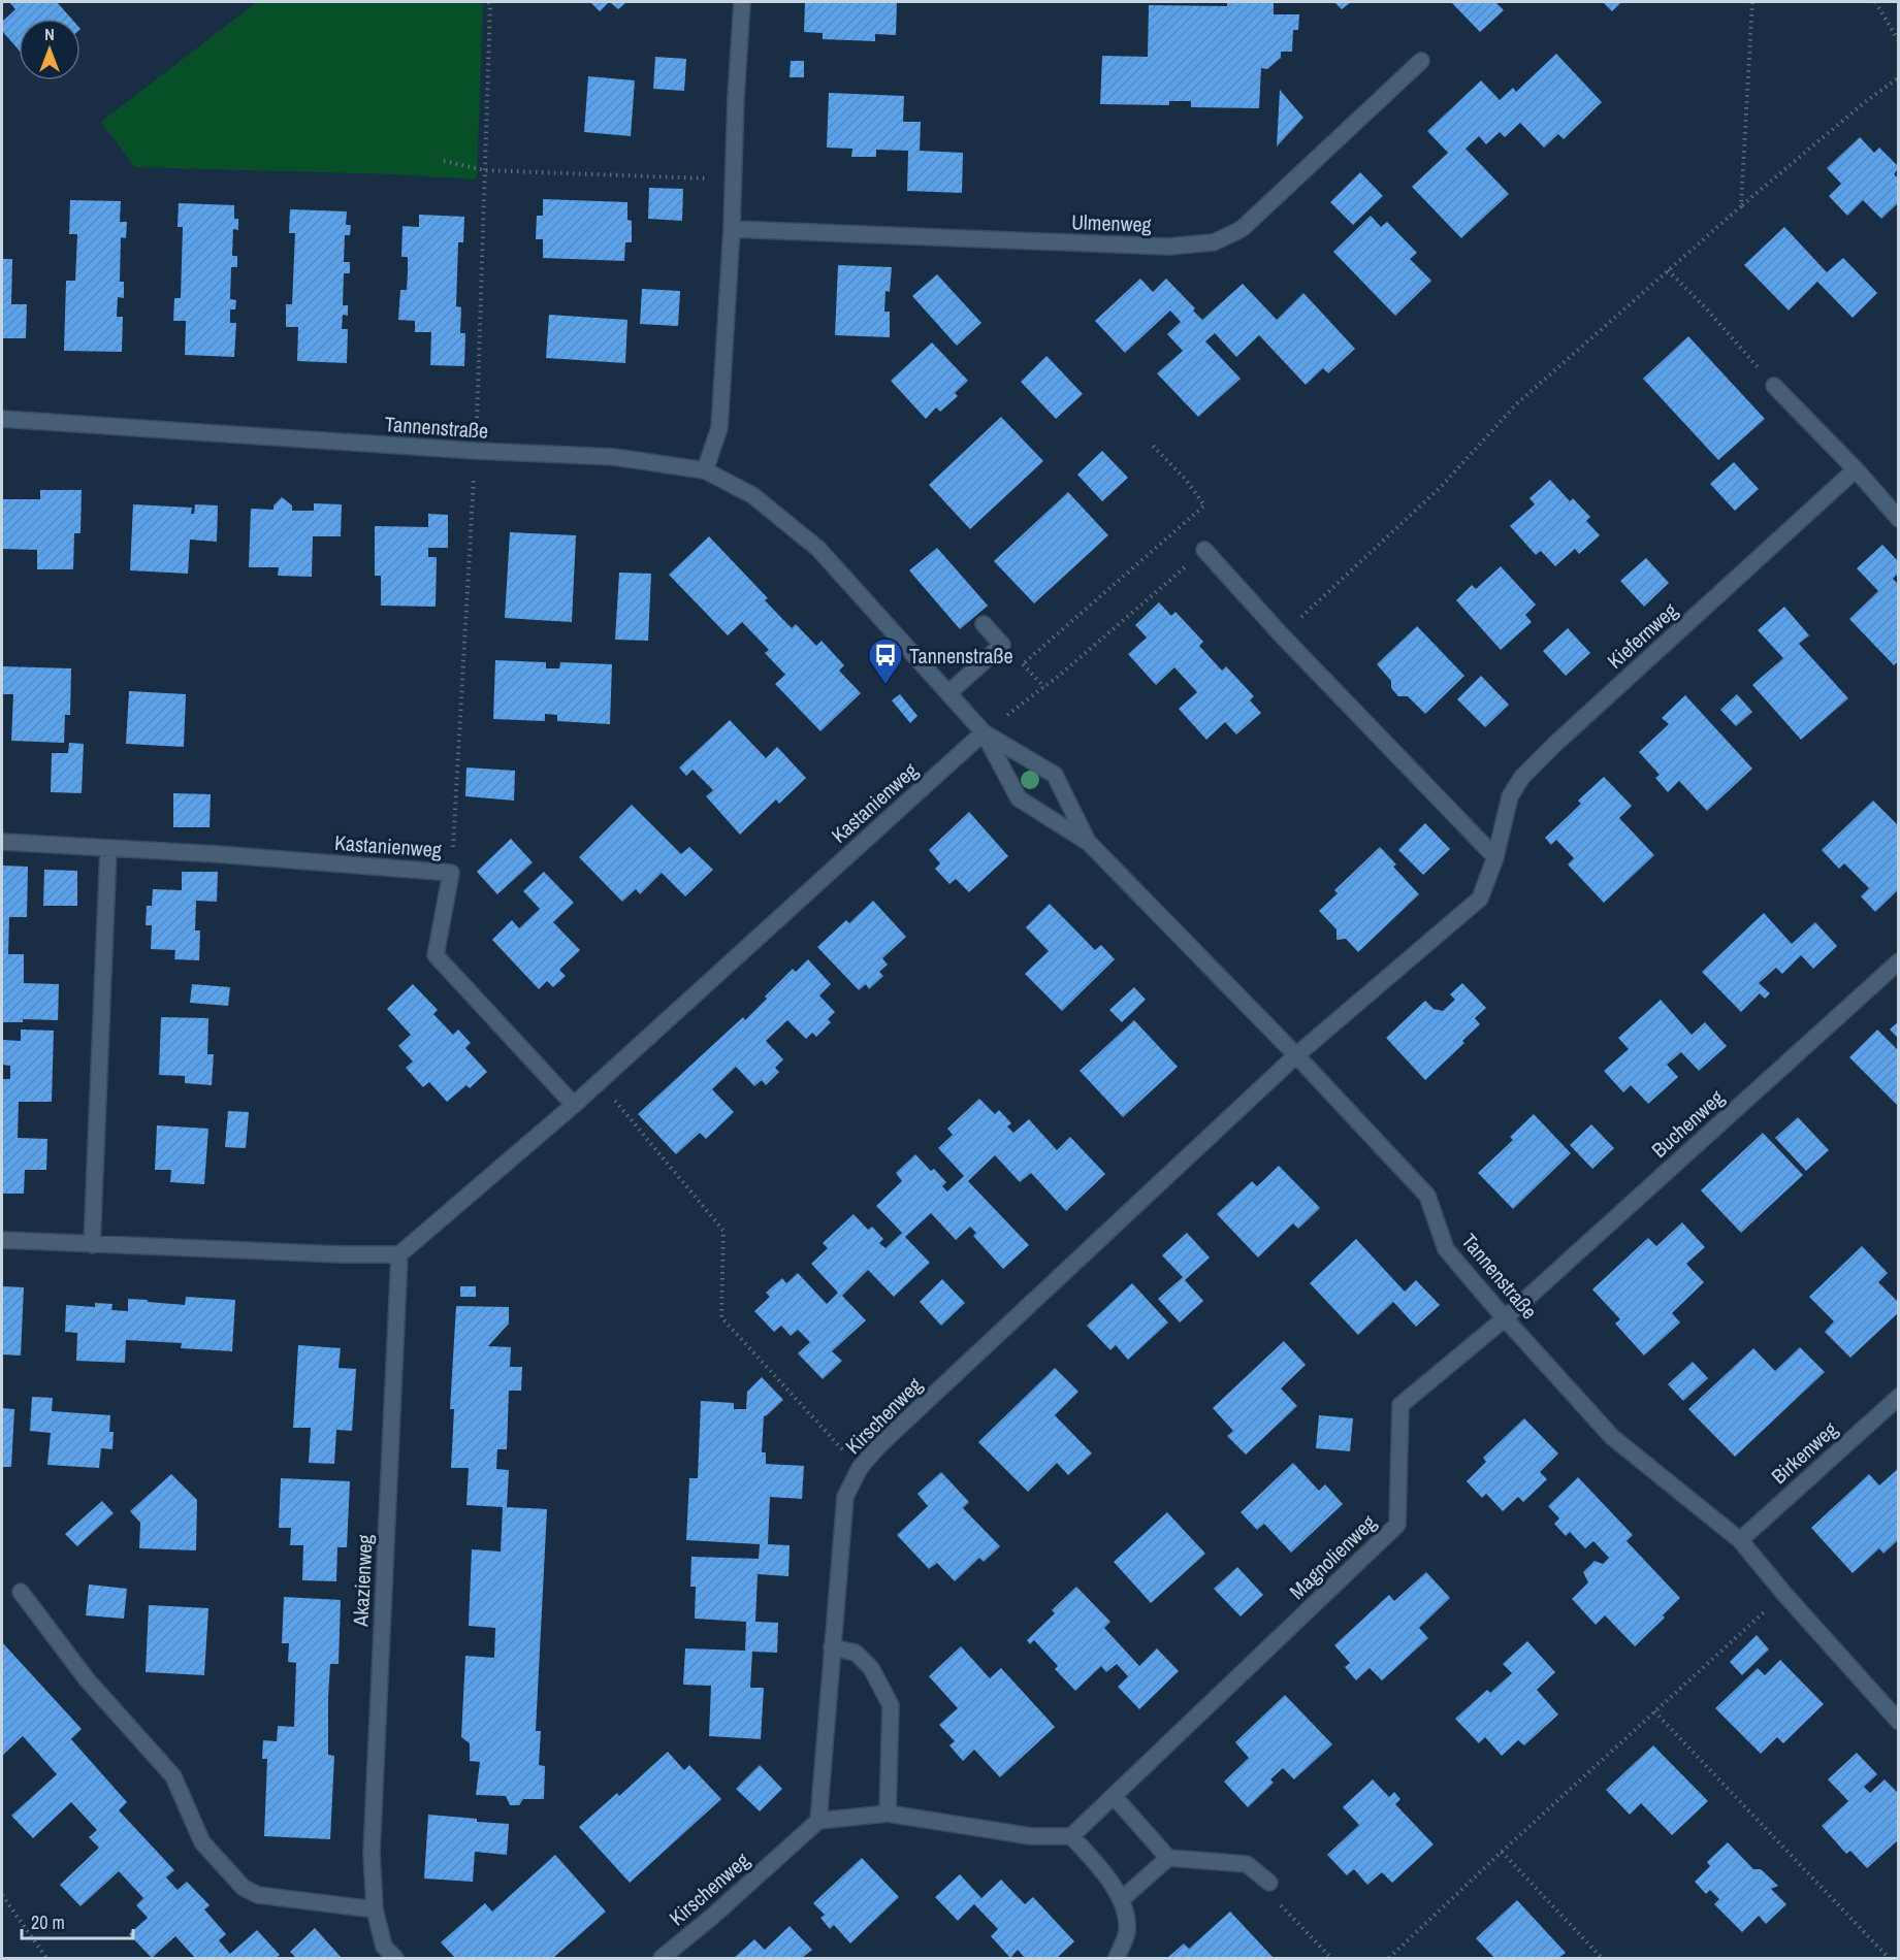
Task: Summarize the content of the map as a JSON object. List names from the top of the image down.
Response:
{
  "streets": {
    "street": [
      "Ulmenweg",
      "Tannenstraße",
      "Kiefernweg",
      "Kastanienweg",
      "Buchenweg",
      "Kirschenweg",
      "Birkenweg",
      "Magnolienweg",
      "Akazienweg"
    ]
  },
  "crossings": [
    ["Tannenstraße", "Kiefernweg"],
    ["Tannenstraße", "Kastanienweg"],
    ["Tannenstraße", "Buchenweg"],
    ["Tannenstraße", "Kirschenweg"],
    ["Tannenstraße", "Birkenweg"],
    ["Tannenstraße", "Magnolienweg"],
    ["Kiefernweg", "Kirschenweg"],
    ["Kastanienweg", "Akazienweg"],
    ["Buchenweg", "Magnolienweg"]
  ],
  "places": {
    "bus stop": ["Tannenstraße"]
  },
  "scale_bar": "20 m",
  "north": "top"
}
